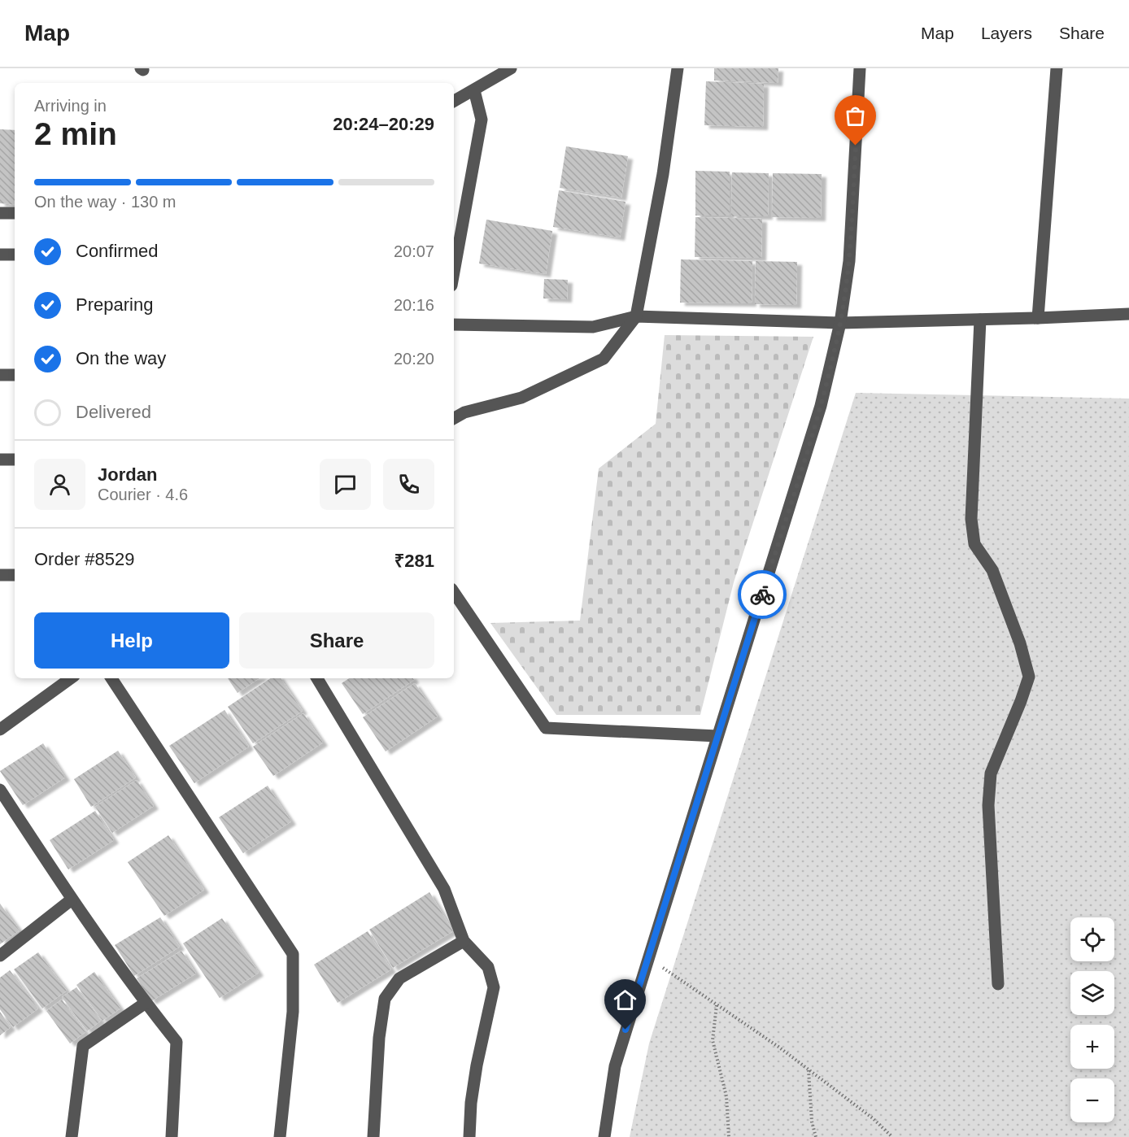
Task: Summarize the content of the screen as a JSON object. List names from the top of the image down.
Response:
{
  "page": {
    "header": "Map",
    "nav": ["Map", "Layers", "Share"],
    "heading": ["2 min", "Arriving in", "20:24–20:29"],
    "panel": [
      "Jordan",
      "Courier · 4.6",
      "Order #8529",
      "₹281"
    ],
    "bar": "On the way · 130 m",
    "list": [
      ["Confirmed", "20:07"],
      ["Preparing", "20:16"],
      ["On the way", "20:20"],
      "Delivered"
    ],
    "buttons": ["Help", "Share"],
    "map_buttons": ["+", "−"]
  }
}
